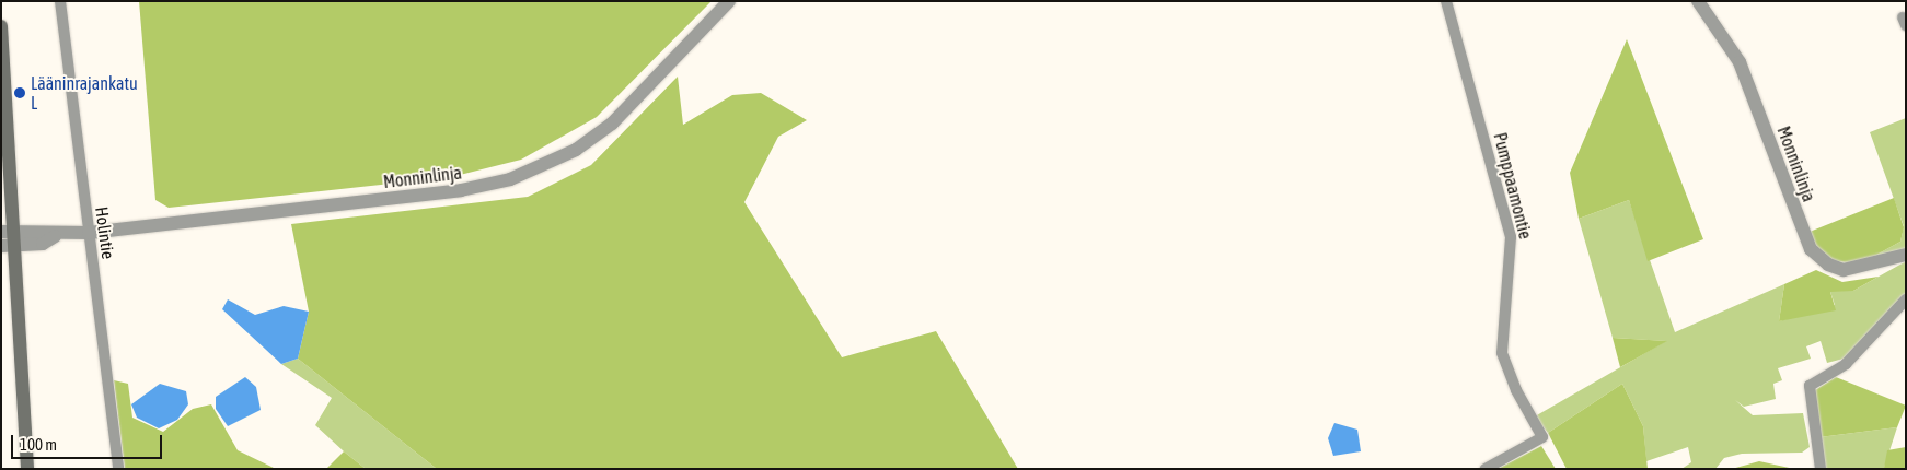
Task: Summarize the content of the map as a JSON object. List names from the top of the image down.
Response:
{
  "streets": {
    "street": ["Monninlinja", "Pumppaamontie", "Holintie"]
  },
  "crossings": [
    ["Monninlinja", "Holintie"]
  ],
  "places": ["Lääninrajankatu L"],
  "scale_bar": "100 m"
}
